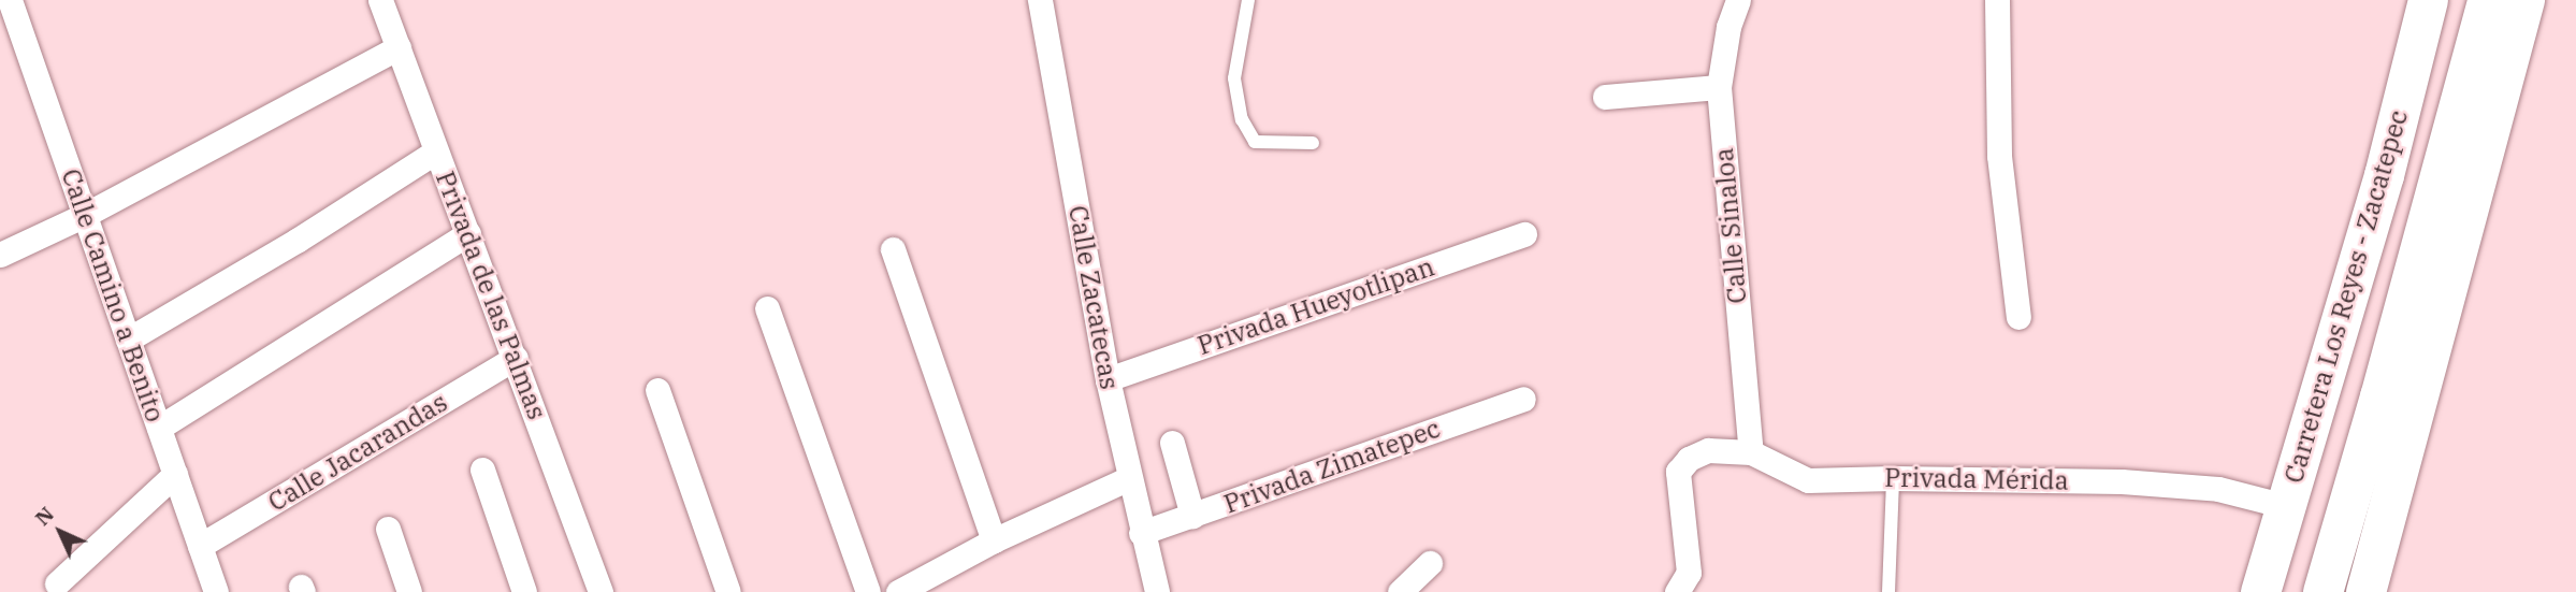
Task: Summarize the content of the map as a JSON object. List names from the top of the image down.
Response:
{
  "streets": {
    "main road": ["Carretera Los Reyes - Zacatepec"],
    "street": [
      "Calle Sinaloa",
      "Calle Camino a Benito",
      "Privada de las Palmas",
      "Calle Zacatecas",
      "Privada Hueyotlipan",
      "Calle Jacarandas",
      "Privada Zimatepec",
      "Privada Mérida"
    ]
  },
  "crossings": [
    ["Calle Sinaloa", "Privada Mérida"],
    ["Calle Camino a Benito", "Calle Jacarandas"],
    ["Privada de las Palmas", "Calle Jacarandas"],
    ["Carretera Los Reyes - Zacatepec", "Privada Mérida"],
    ["Calle Zacatecas", "Privada Hueyotlipan"],
    ["Calle Zacatecas", "Privada Zimatepec"]
  ],
  "north": "top left"
}
